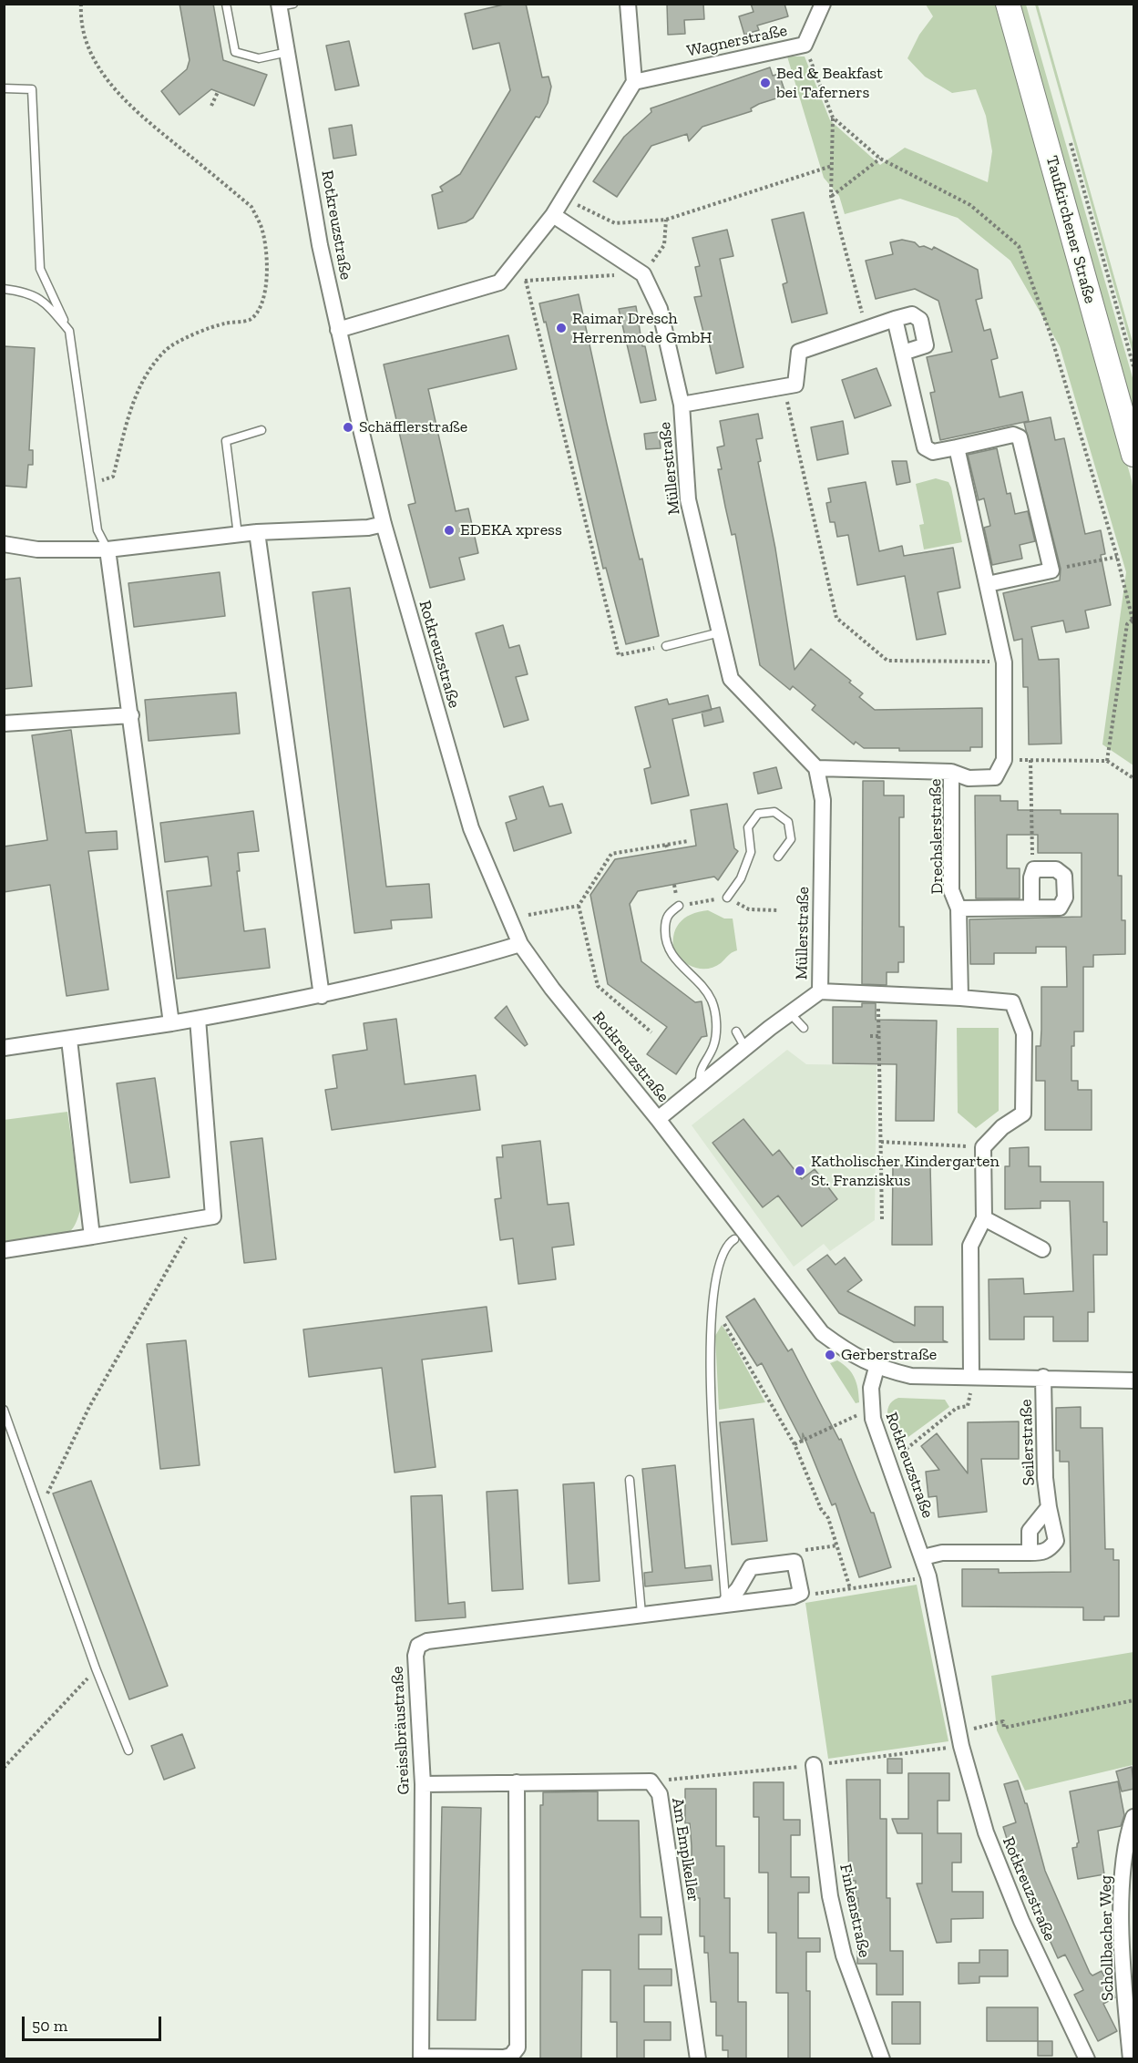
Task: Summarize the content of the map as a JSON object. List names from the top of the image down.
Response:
{
  "streets": {
    "main road": ["Taufkirchener Straße"],
    "street": [
      "Wagnerstraße",
      "Rotkreuzstraße",
      "Müllerstraße",
      "Drechslerstraße",
      "Seilerstraße",
      "Greisslbräustraße",
      "Am Emplkeller",
      "Finkenstraße",
      "Schollbacher Weg"
    ]
  },
  "crossings": [
    ["Rotkreuzstraße", "Müllerstraße"],
    ["Rotkreuzstraße", "Seilerstraße"],
    ["Greisslbräustraße", "Am Emplkeller"]
  ],
  "places": [
    "Bed & Beakfast bei Taferners",
    "Raimar Dresch Herrenmode GmbH",
    "Schäfflerstraße",
    "EDEKA xpress",
    "Katholischer Kindergarten St. Franziskus",
    "Gerberstraße"
  ],
  "scale_bar": "50 m"
}
